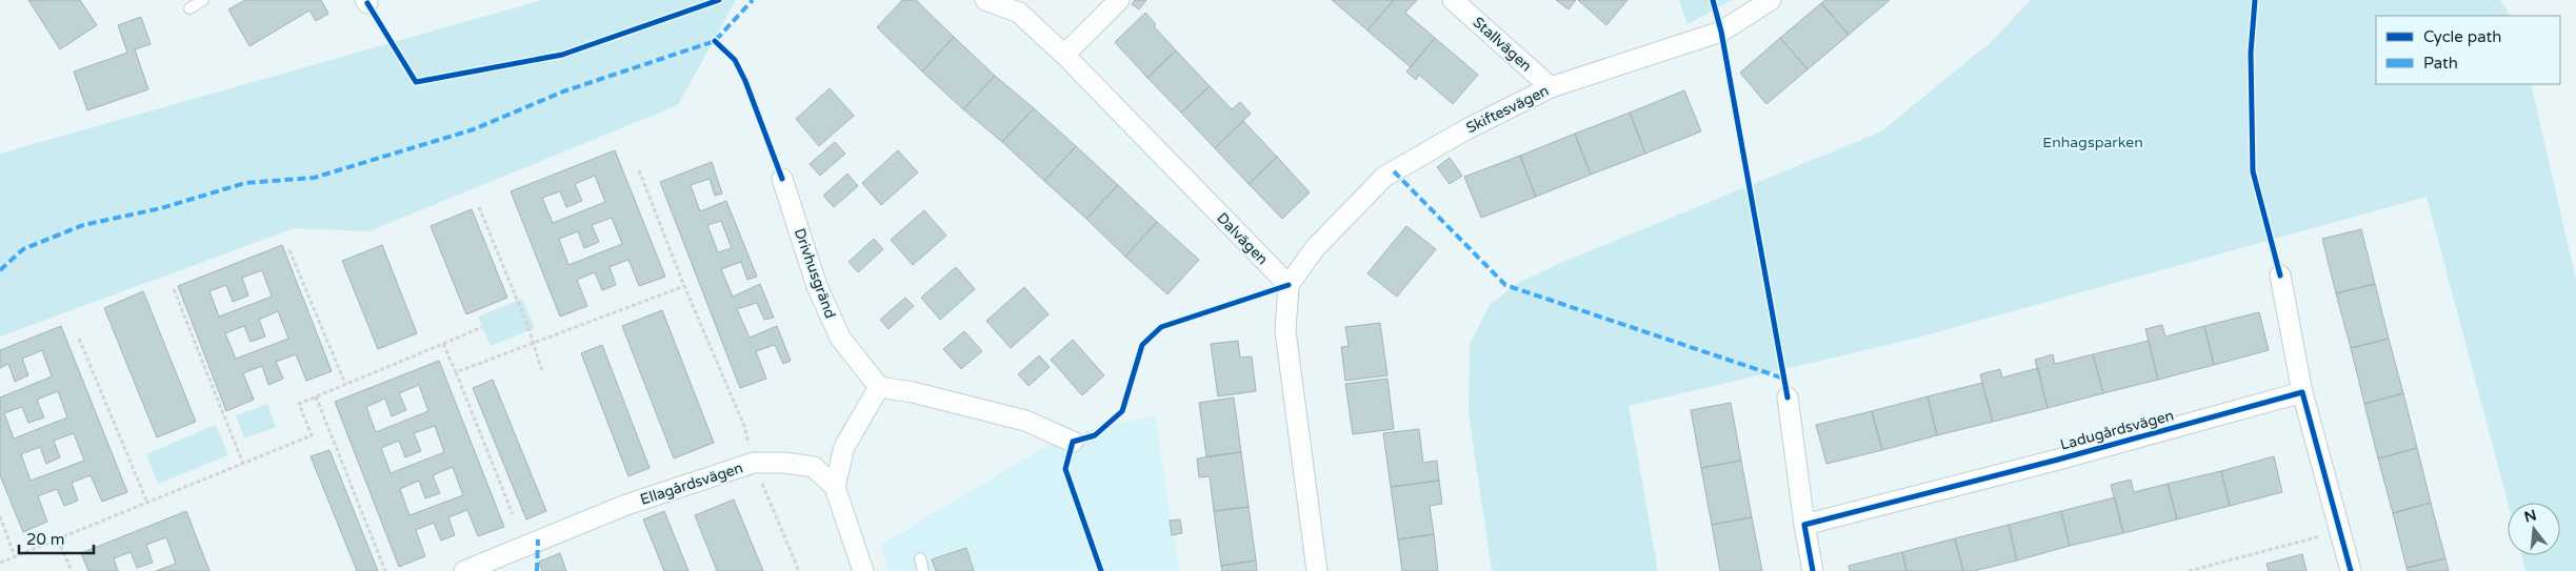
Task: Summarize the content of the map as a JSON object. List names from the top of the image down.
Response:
{
  "streets": {
    "street": [
      "Stallvägen",
      "Skiftesvägen",
      "Dalvägen",
      "Drivhusgränd",
      "Ladugårdsvägen",
      "Ellagårdsvägen"
    ]
  },
  "crossings": [
    ["Stallvägen", "Skiftesvägen"],
    ["Skiftesvägen", "Dalvägen"]
  ],
  "parks": ["Enhagsparken"],
  "legend": ["Cycle path", "Path"],
  "scale_bar": "20 m",
  "north": "top"
}
